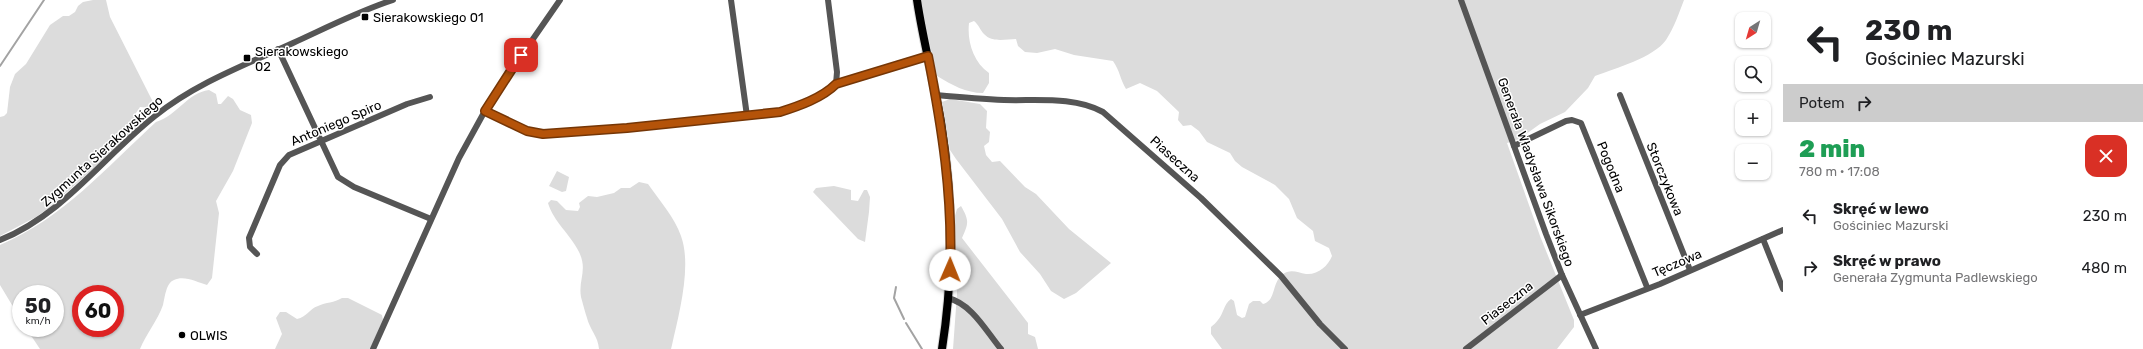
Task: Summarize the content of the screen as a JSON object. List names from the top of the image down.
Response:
{
  "streets": {
    "street": [
      "Antoniego Spiro",
      "Zygmunta Sierakowskiego",
      "Piaseczna",
      "Pogodna",
      "Generała Władysława Sikorskiego",
      "Storczykowa",
      "Tęczowa"
    ]
  },
  "crossings": [
    ["Piaseczna", "Generała Władysława Sikorskiego"],
    ["Pogodna", "Generała Władysława Sikorskiego"],
    ["Pogodna", "Tęczowa"],
    ["Generała Władysława Sikorskiego", "Tęczowa"],
    ["Storczykowa", "Tęczowa"]
  ],
  "places": {
    "transit": ["Sierakowskiego 01", "Sierakowskiego 02"],
    "other": ["OLWIS"]
  },
  "north": "bottom left",
  "page": {
    "turn": ["230 m", "Gościniec Mazurski"],
    "map_buttons": ["+", "−"],
    "then": "Potem",
    "heading": ["2 min", "780 m · 17:08"],
    "list": [
      {
        "name": "Skręć w lewo",
        "note": "Gościniec Mazurski",
        "value": "230 m"
      },
      {
        "name": "Skręć w prawo",
        "note": "Generała Zygmunta Padlewskiego",
        "value": "480 m"
      }
    ],
    "speed": "50 km/h",
    "limit": "60"
  }
}
